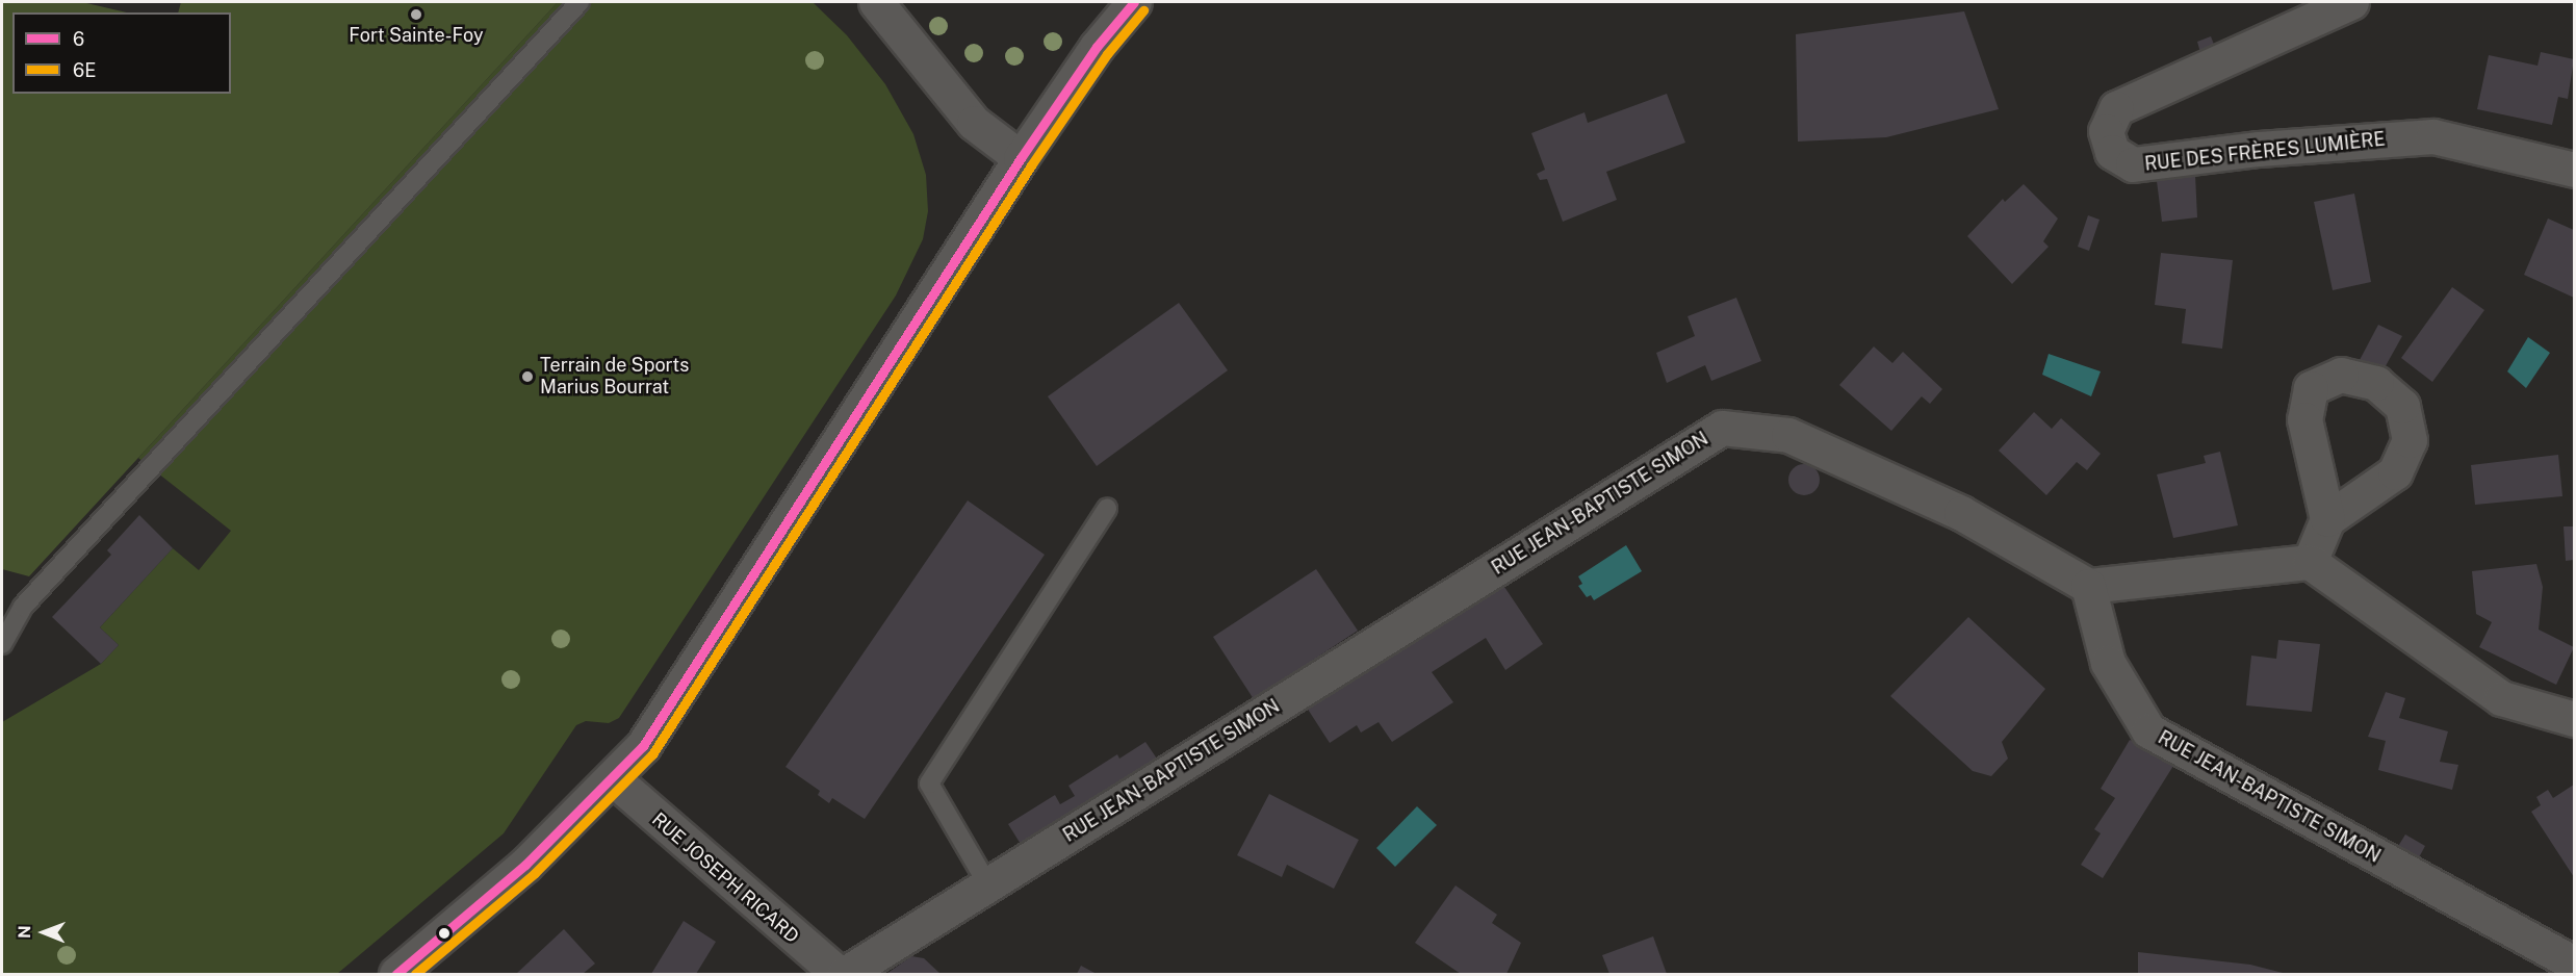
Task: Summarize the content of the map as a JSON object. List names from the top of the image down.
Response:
{
  "streets": {
    "street": ["RUE DES FRÈRES LUMIÈRE", "RUE JEAN-BAPTISTE SIMON", "RUE JOSEPH RICARD"]
  },
  "places": ["Fort Sainte-Foy", "Terrain de Sports Marius Bourrat"],
  "lines": ["transit line 6", "transit line 6E"],
  "legend": ["6", "6E"],
  "north": "left"
}
